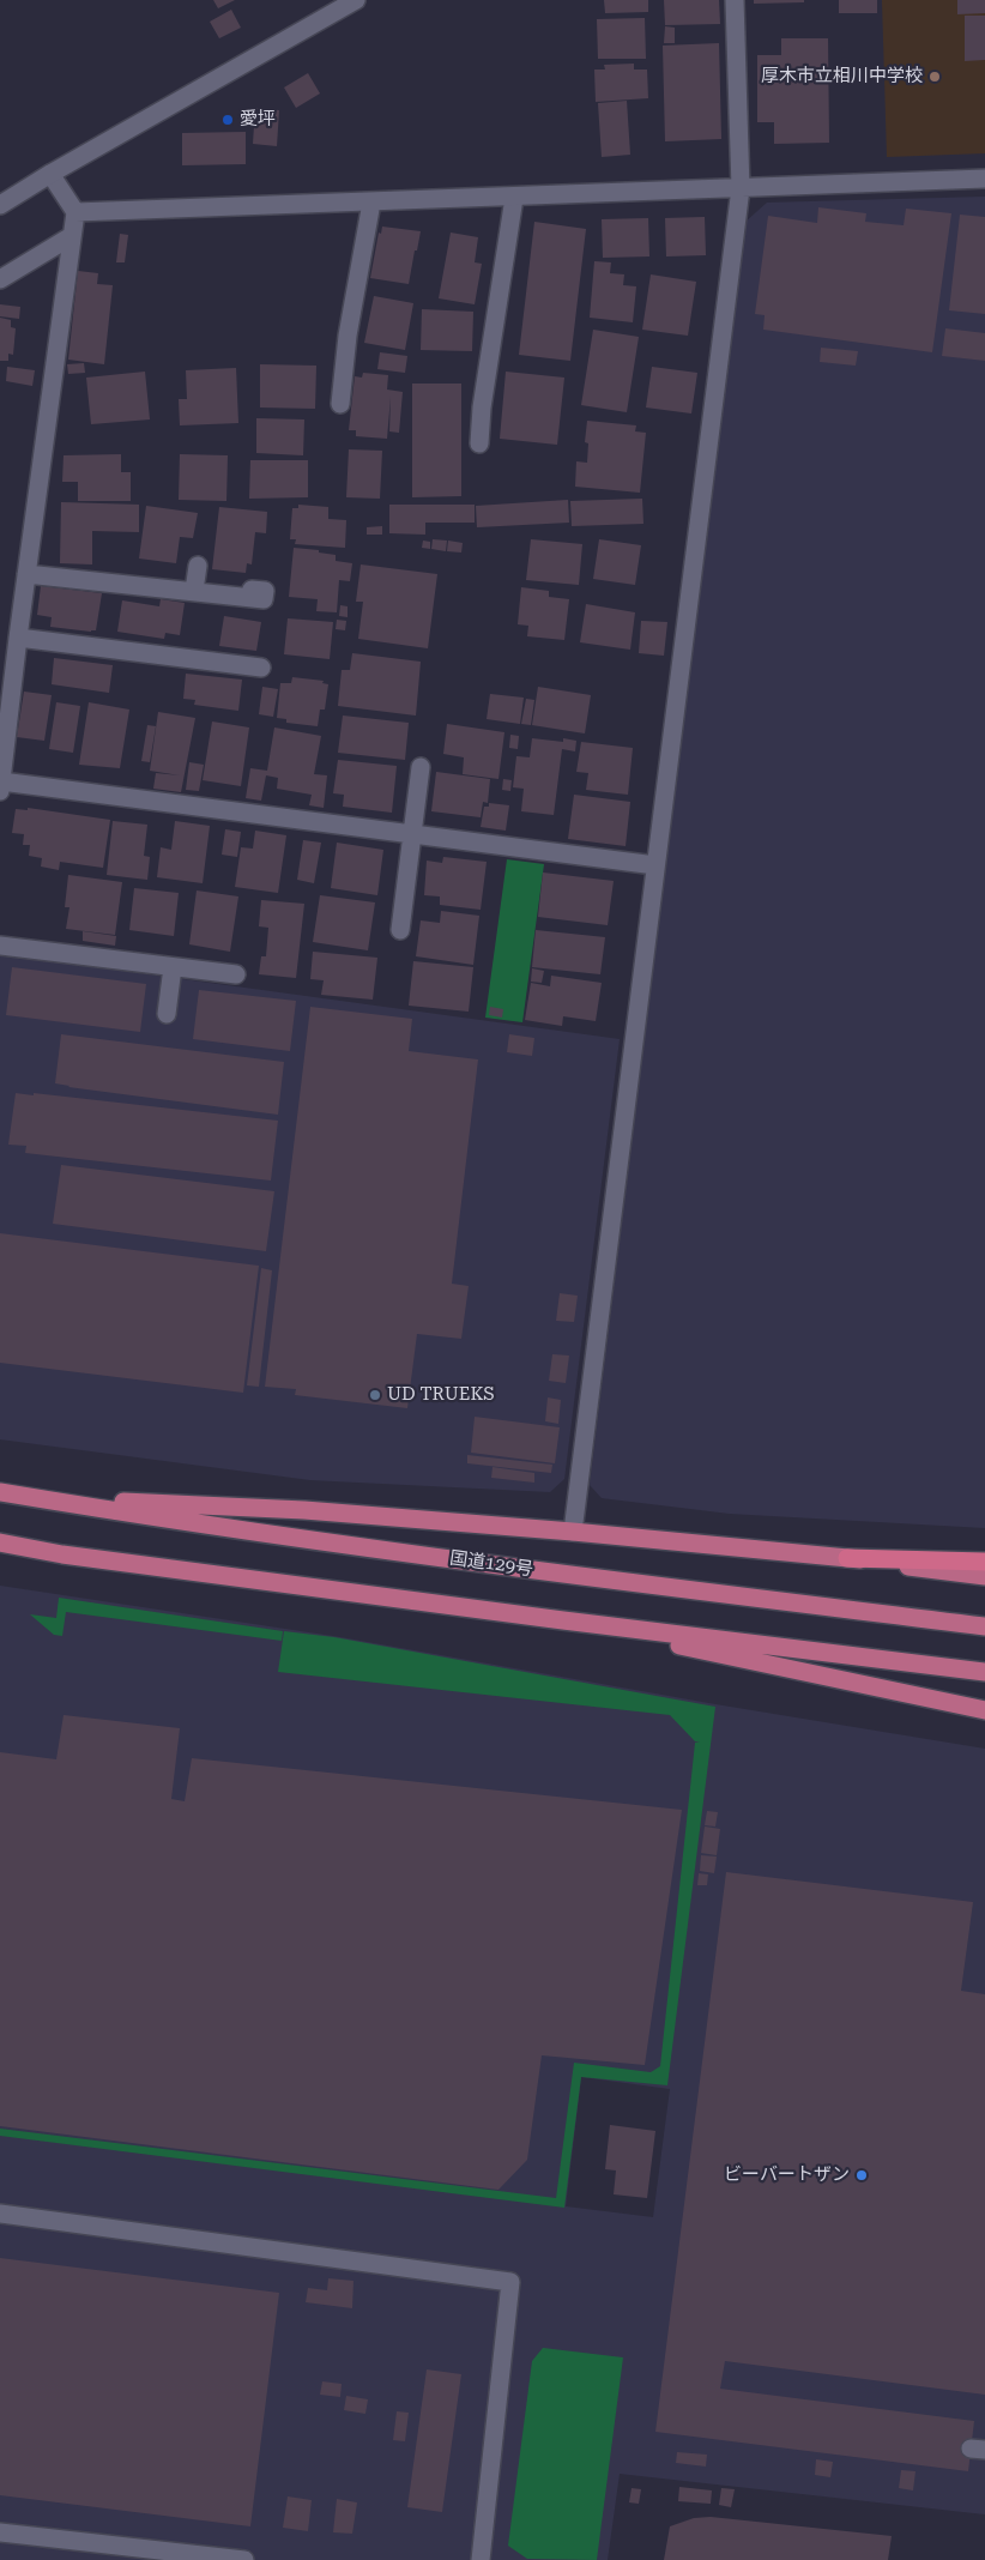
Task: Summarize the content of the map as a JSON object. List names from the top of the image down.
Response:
{
  "streets": {
    "highway": ["国道129号"]
  },
  "places": [
    "厚木市立相川中学校",
    "愛坪",
    "UD TRUEKS",
    "ビーバートザン"
  ]
}
